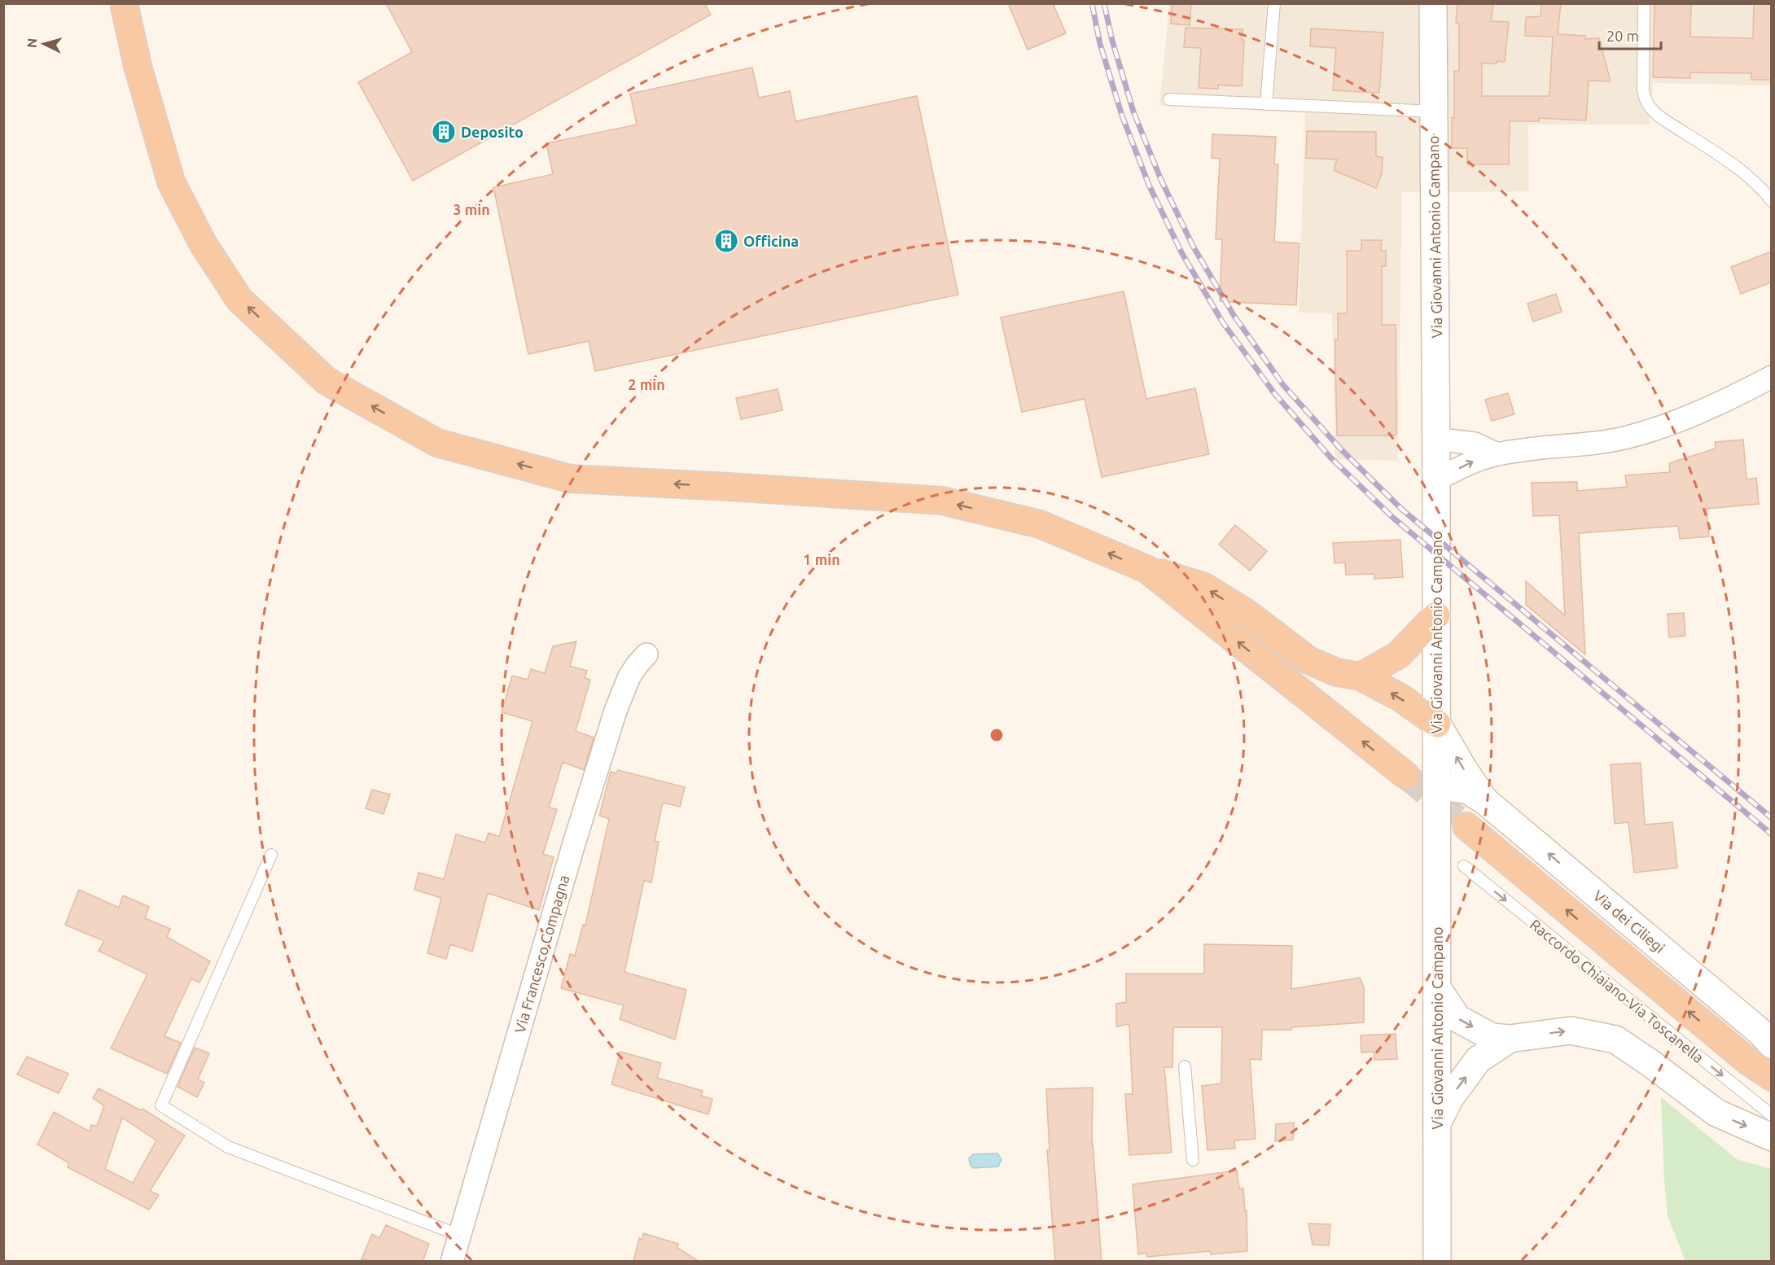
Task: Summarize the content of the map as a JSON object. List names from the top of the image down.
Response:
{
  "streets": {
    "main road": ["Via Giovanni Antonio Campano", "Via dei Ciliegi"],
    "street": ["Via Francesco Compagna"],
    "lane": ["Raccordo Chiaiano-Via Toscanella"]
  },
  "crossings": [
    ["Via Giovanni Antonio Campano", "Via dei Ciliegi"]
  ],
  "one_way": ["Via dei Ciliegi", "Raccordo Chiaiano-Via Toscanella"],
  "places": {
    "building": ["Deposito", "Officina"]
  },
  "scale_bar": "20 m",
  "north": "left",
  "rings": ["3 min", "2 min", "1 min"]
}
